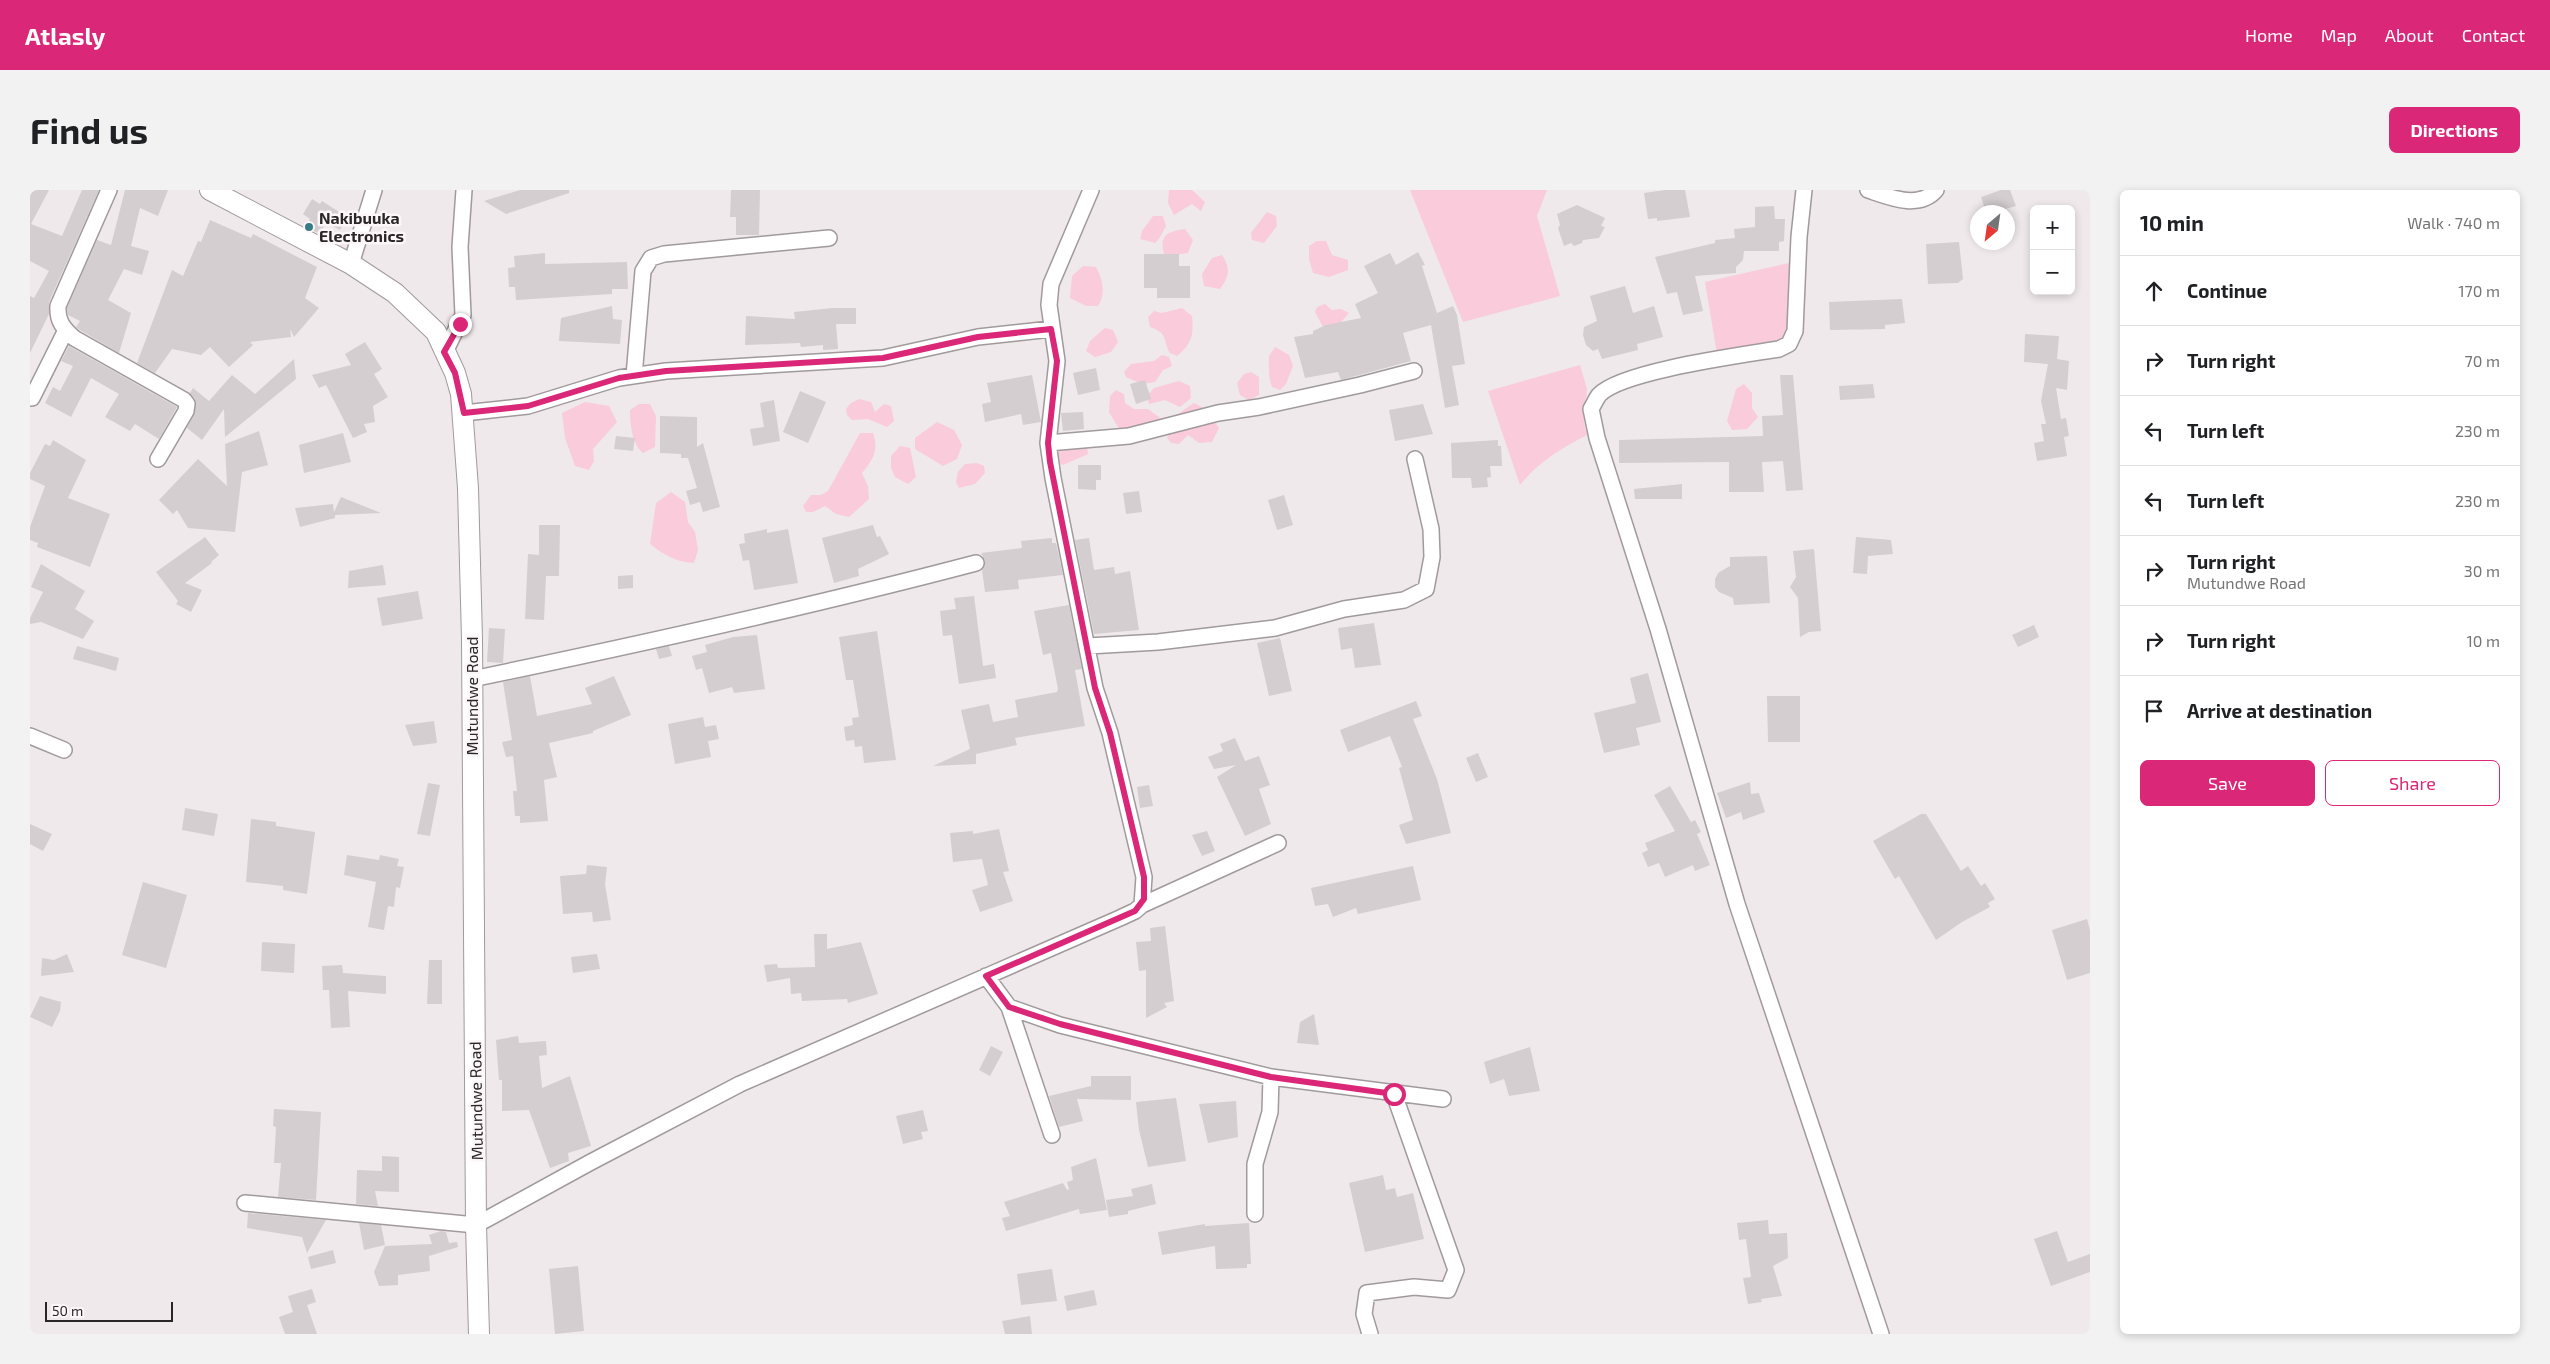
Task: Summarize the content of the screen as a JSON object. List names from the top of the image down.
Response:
{
  "streets": {
    "main road": ["Mutundwe Road"]
  },
  "places": ["Nakibuuka Electronics"],
  "scale_bar": "50 m",
  "north": "bottom left",
  "page": {
    "header": "Atlasly",
    "nav": [
      "Home",
      "Map",
      "About",
      "Contact"
    ],
    "buttons": [
      "Directions",
      ["Save", "Share"]
    ],
    "title": "Find us",
    "heading": ["10 min", "Walk · 740 m"],
    "map_buttons": ["+", "−"],
    "list": [
      ["Continue", "170 m"],
      ["Turn right", "70 m"],
      ["Turn left", "230 m"],
      ["Turn left", "230 m"],
      ["Turn right", "Mutundwe Road", "30 m"],
      ["Turn right", "10 m"],
      "Arrive at destination"
    ],
    "scale": "50 m"
  }
}
